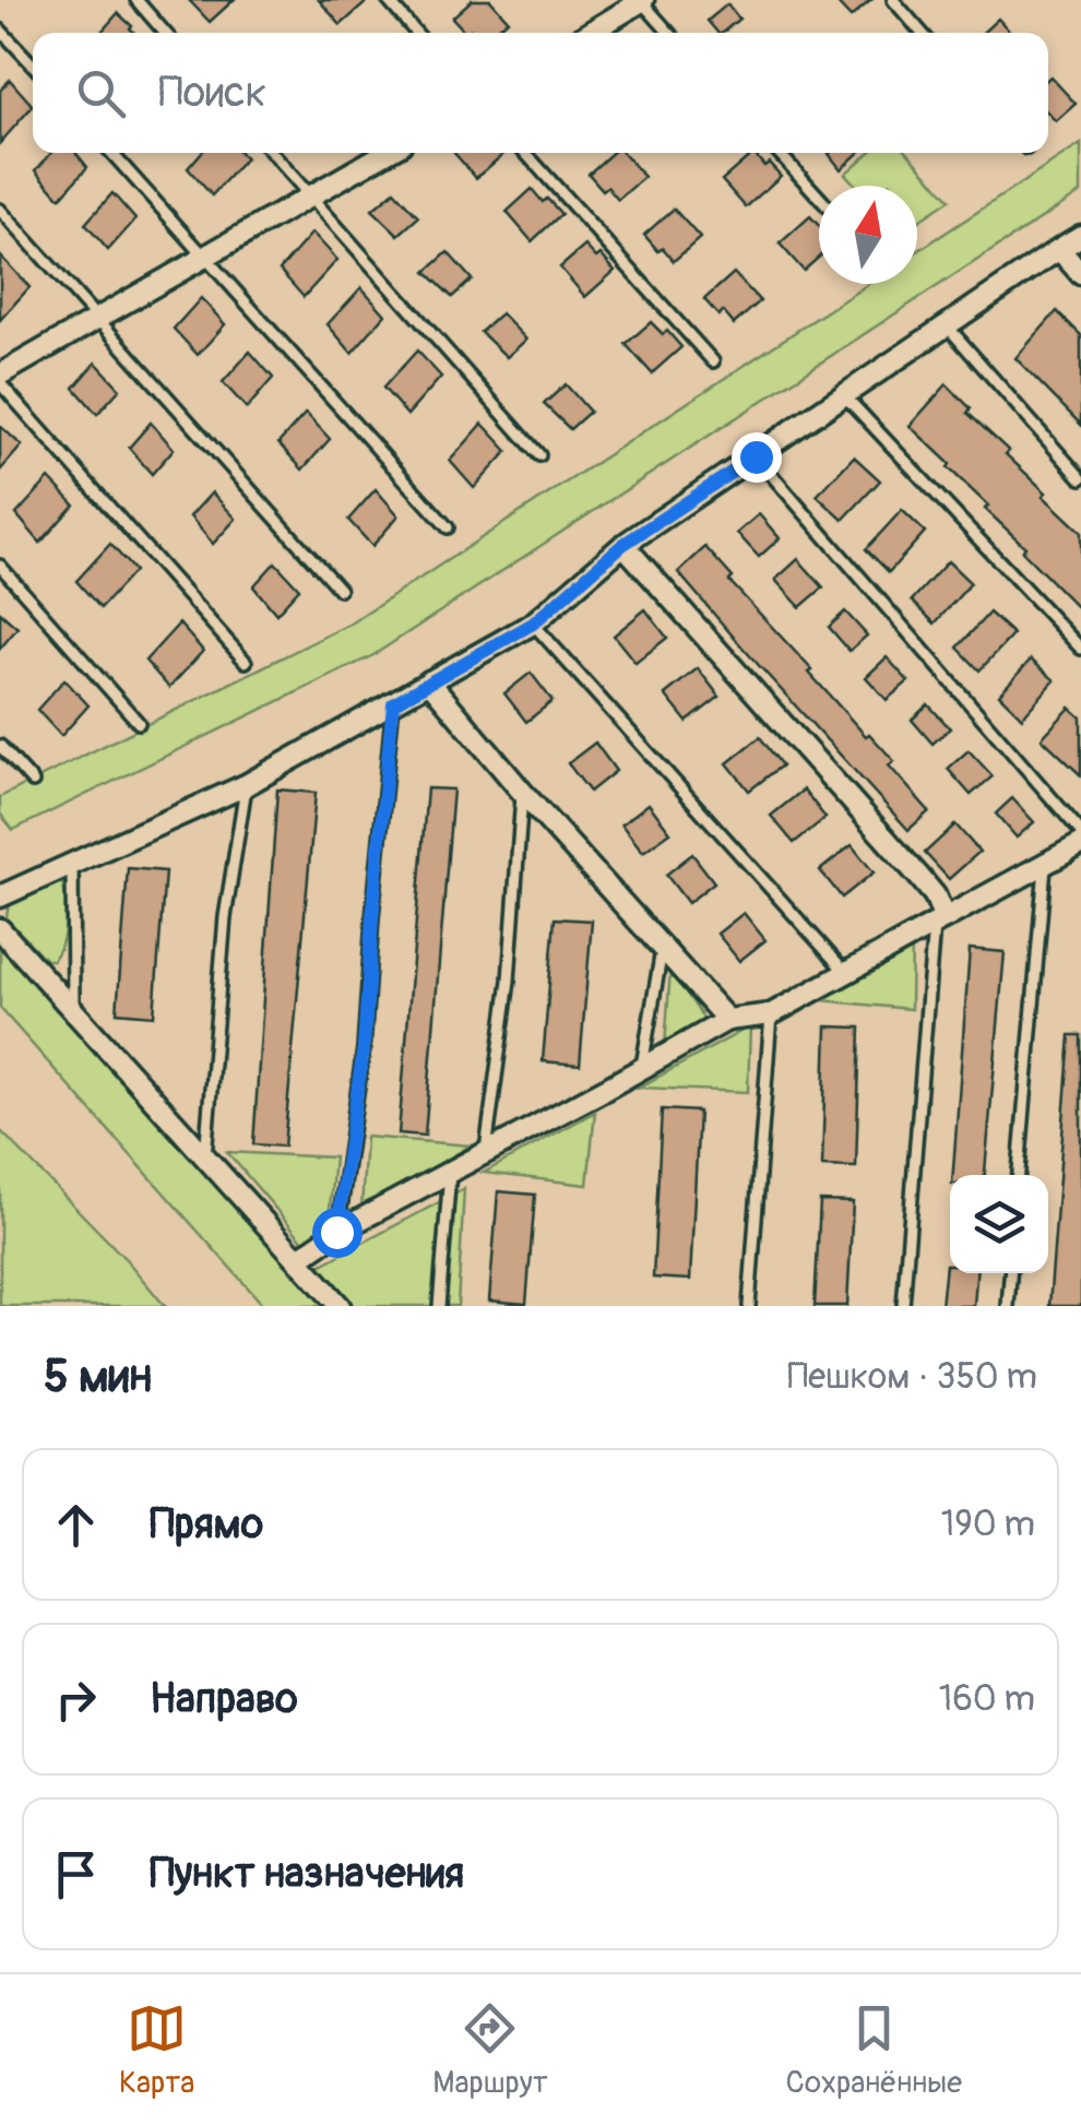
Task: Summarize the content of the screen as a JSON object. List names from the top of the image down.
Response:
{
  "north": "top",
  "page": {
    "search": "Поиск",
    "heading": ["5 мин", "Пешком · 350 m"],
    "list": [
      ["Прямо", "190 m"],
      ["Направо", "160 m"],
      "Пункт назначения"
    ],
    "nav": ["Карта", "Маршрут", "Сохранённые"]
  }
}
